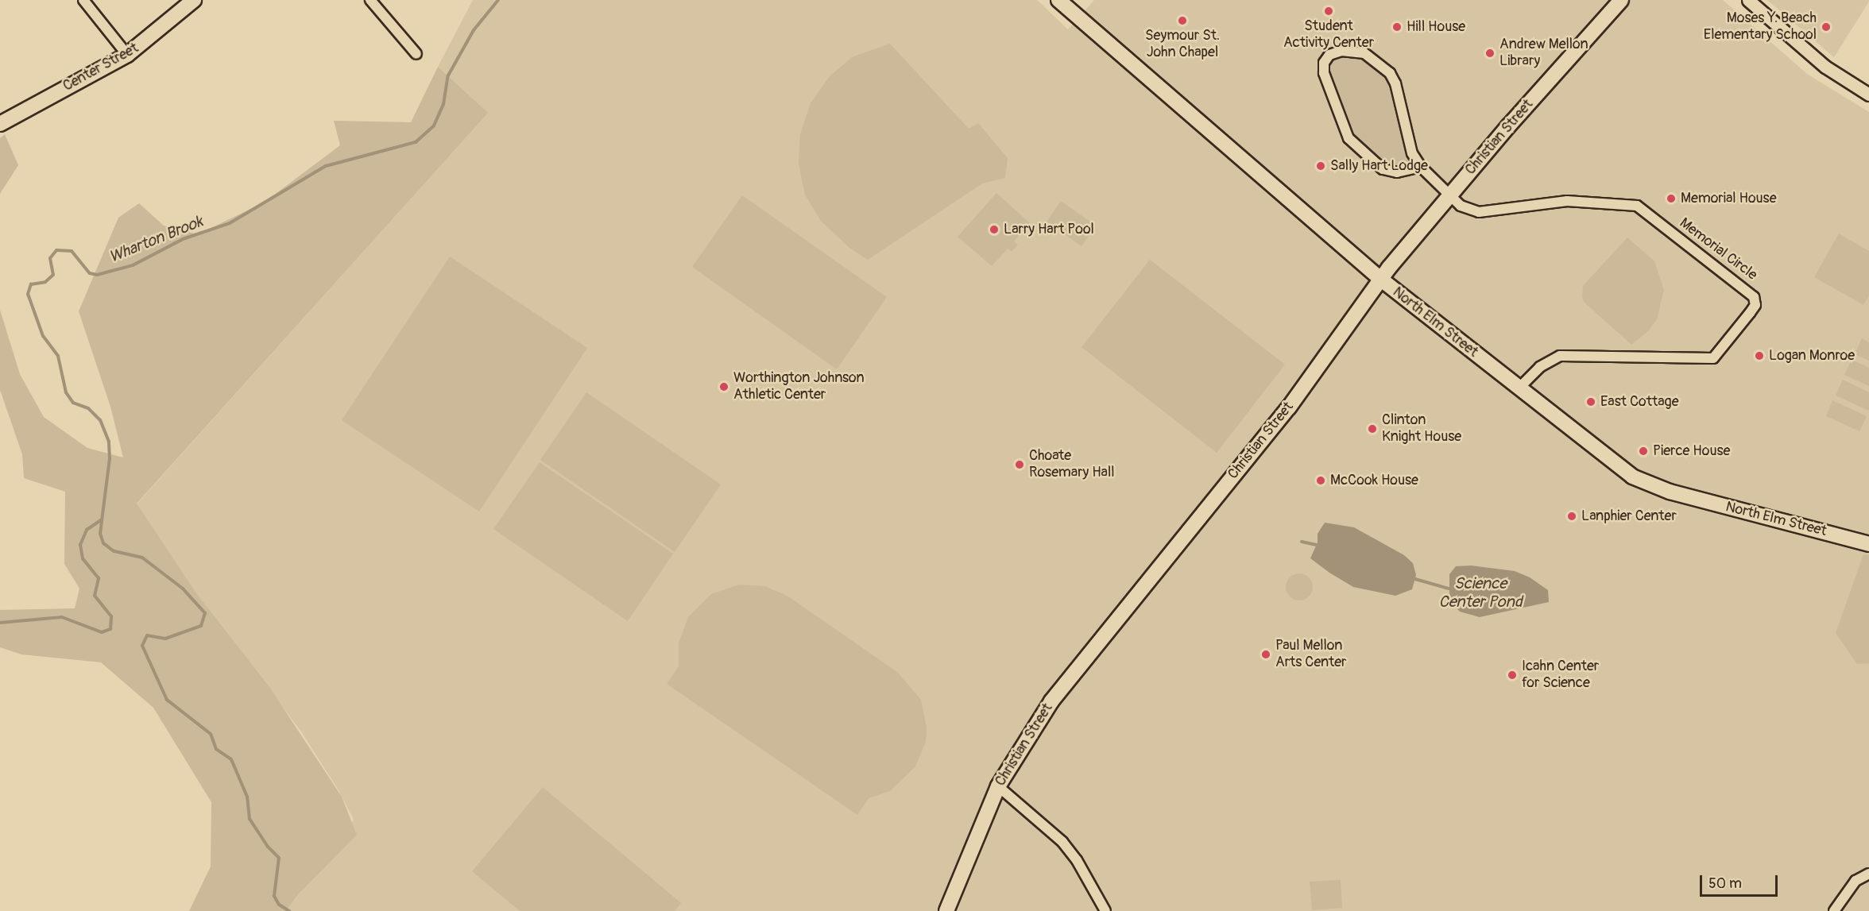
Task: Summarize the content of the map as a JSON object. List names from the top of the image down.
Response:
{
  "streets": {
    "main road": ["Center Street", "Christian Street", "North Elm Street"],
    "street": ["Memorial Circle"]
  },
  "crossings": [
    ["Christian Street", "Memorial Circle"],
    ["Christian Street", "North Elm Street"],
    ["Memorial Circle", "North Elm Street"]
  ],
  "water": ["Wharton Brook", "Science Center Pond"],
  "places": [
    "Student Activity Center",
    "Seymour St. John Chapel",
    "Hill House",
    "Moses Y. Beach Elementary School",
    "Andrew Mellon Library",
    "Sally Hart Lodge",
    "Memorial House",
    "Larry Hart Pool",
    "Logan Monroe",
    "Worthington Johnson Athletic Center",
    "East Cottage",
    "Clinton Knight House",
    "Pierce House",
    "Choate Rosemary Hall",
    "McCook House",
    "Lanphier Center",
    "Paul Mellon Arts Center",
    "Icahn Center for Science"
  ],
  "scale_bar": "50 m"
}
